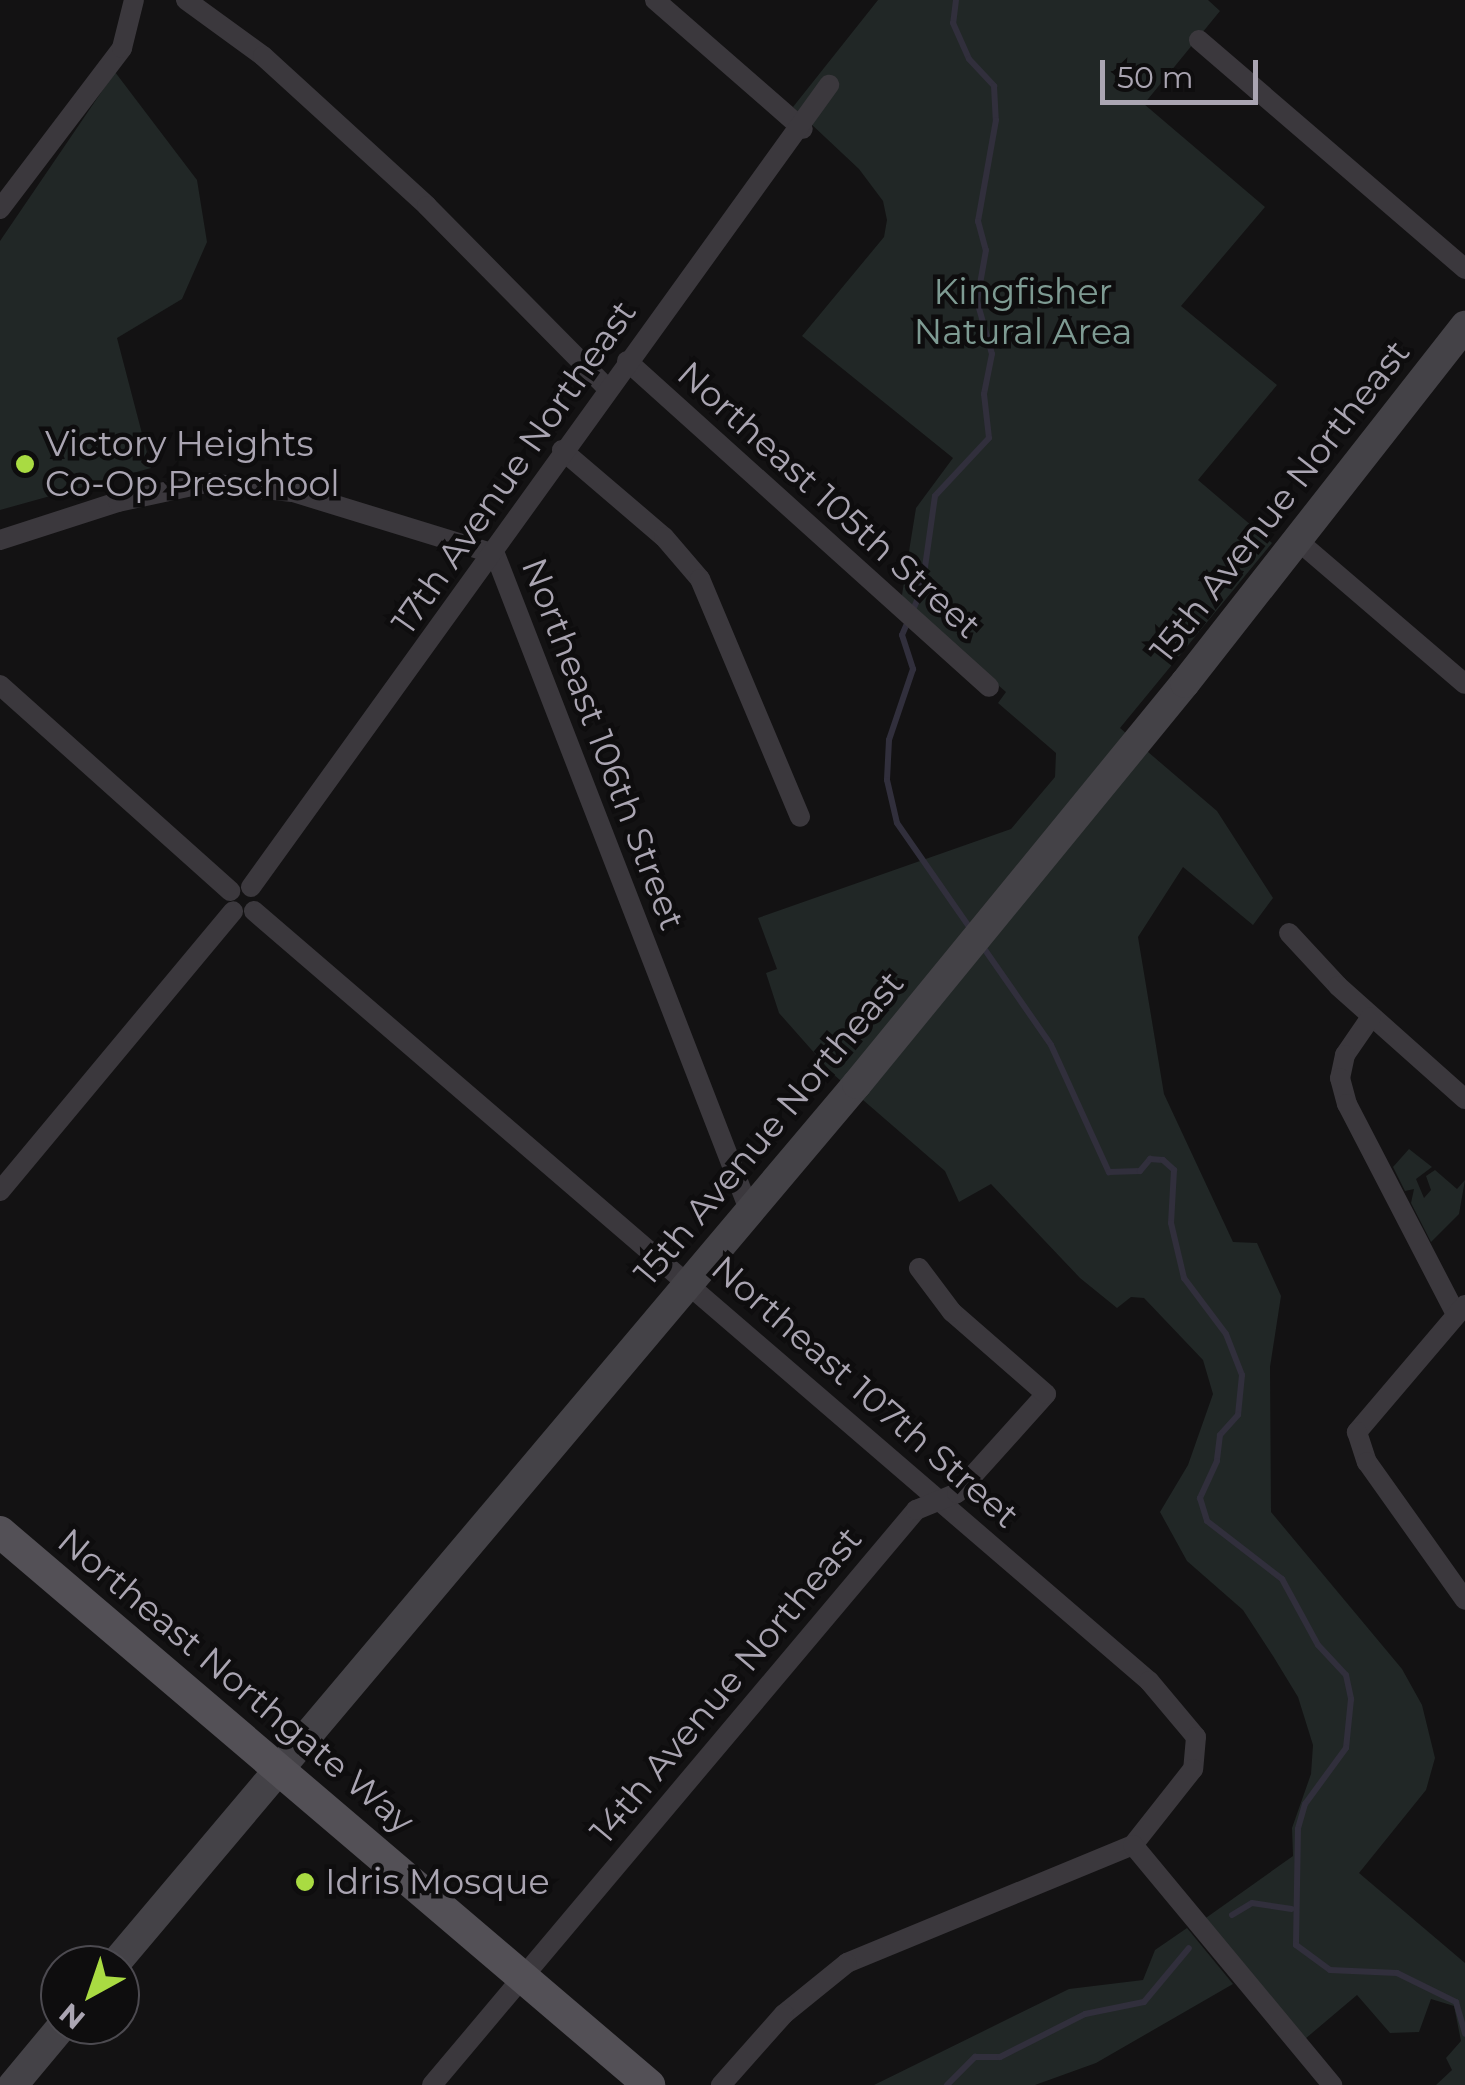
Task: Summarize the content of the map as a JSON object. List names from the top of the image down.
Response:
{
  "streets": {
    "main road": ["Northeast Northgate Way"],
    "street": [
      "17th Avenue Northeast",
      "Northeast 105th Street",
      "15th Avenue Northeast",
      "Northeast 106th Street",
      "Northeast 107th Street",
      "14th Avenue Northeast"
    ]
  },
  "crossings": [
    ["17th Avenue Northeast", "Northeast 105th Street"],
    ["17th Avenue Northeast", "Northeast 106th Street"],
    ["17th Avenue Northeast", "Northeast 107th Street"],
    ["15th Avenue Northeast", "Northeast 106th Street"],
    ["15th Avenue Northeast", "Northeast 107th Street"],
    ["15th Avenue Northeast", "Northeast Northgate Way"],
    ["Northeast 107th Street", "14th Avenue Northeast"],
    ["Northeast Northgate Way", "14th Avenue Northeast"]
  ],
  "parks": ["Kingfisher Natural Area"],
  "places": ["Victory Heights Co-Op Preschool", "Idris Mosque"],
  "scale_bar": "50 m",
  "north": "bottom left"
}
